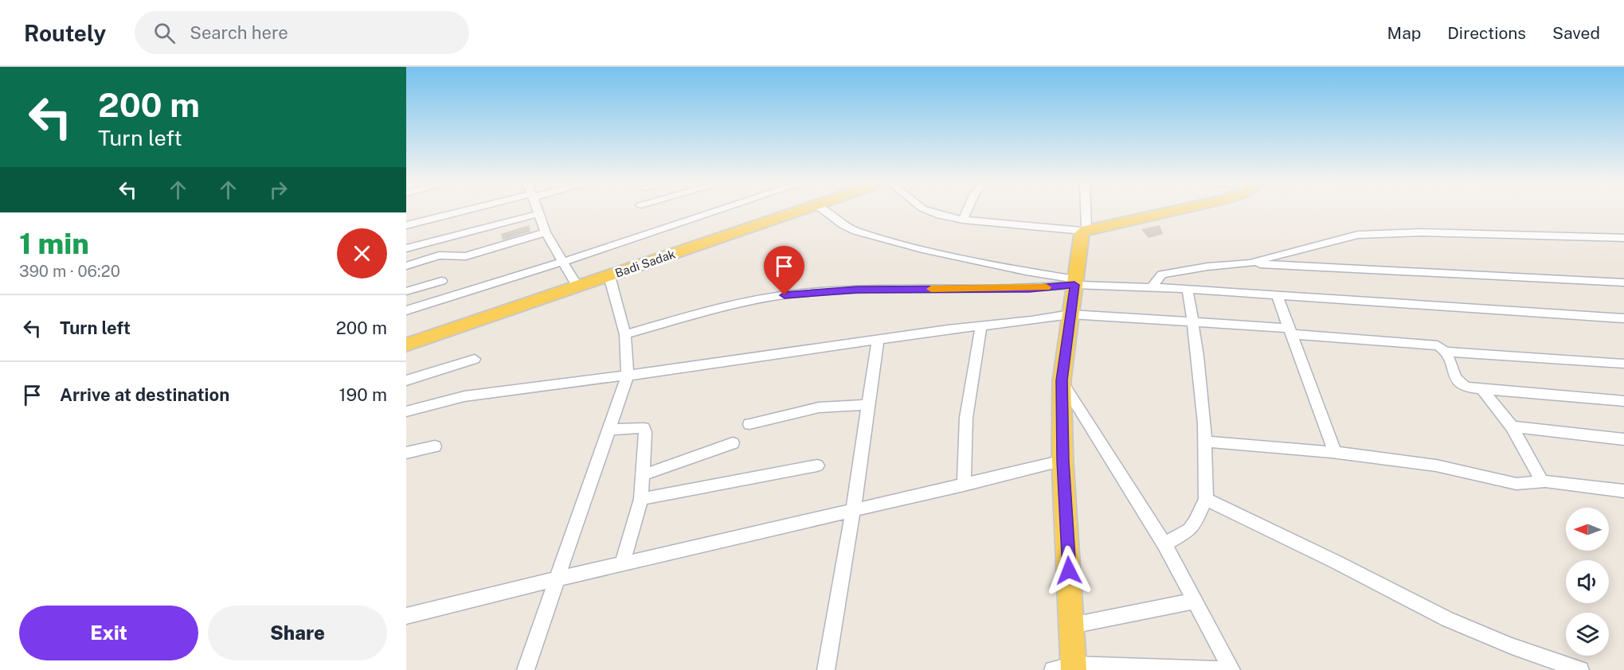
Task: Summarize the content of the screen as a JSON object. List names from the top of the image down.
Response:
{
  "streets": {
    "main road": ["Badi Sadak"]
  },
  "north": "left",
  "page": {
    "header": "Routely",
    "search": "Search here",
    "nav": ["Map", "Directions", "Saved"],
    "turn": ["200 m", "Turn left"],
    "heading": ["1 min", "390 m · 06:20"],
    "list": [
      {
        "name": "Turn left",
        "value": "200 m"
      },
      {
        "name": "Arrive at destination",
        "value": "190 m"
      }
    ],
    "buttons": ["Exit", "Share"]
  }
}
